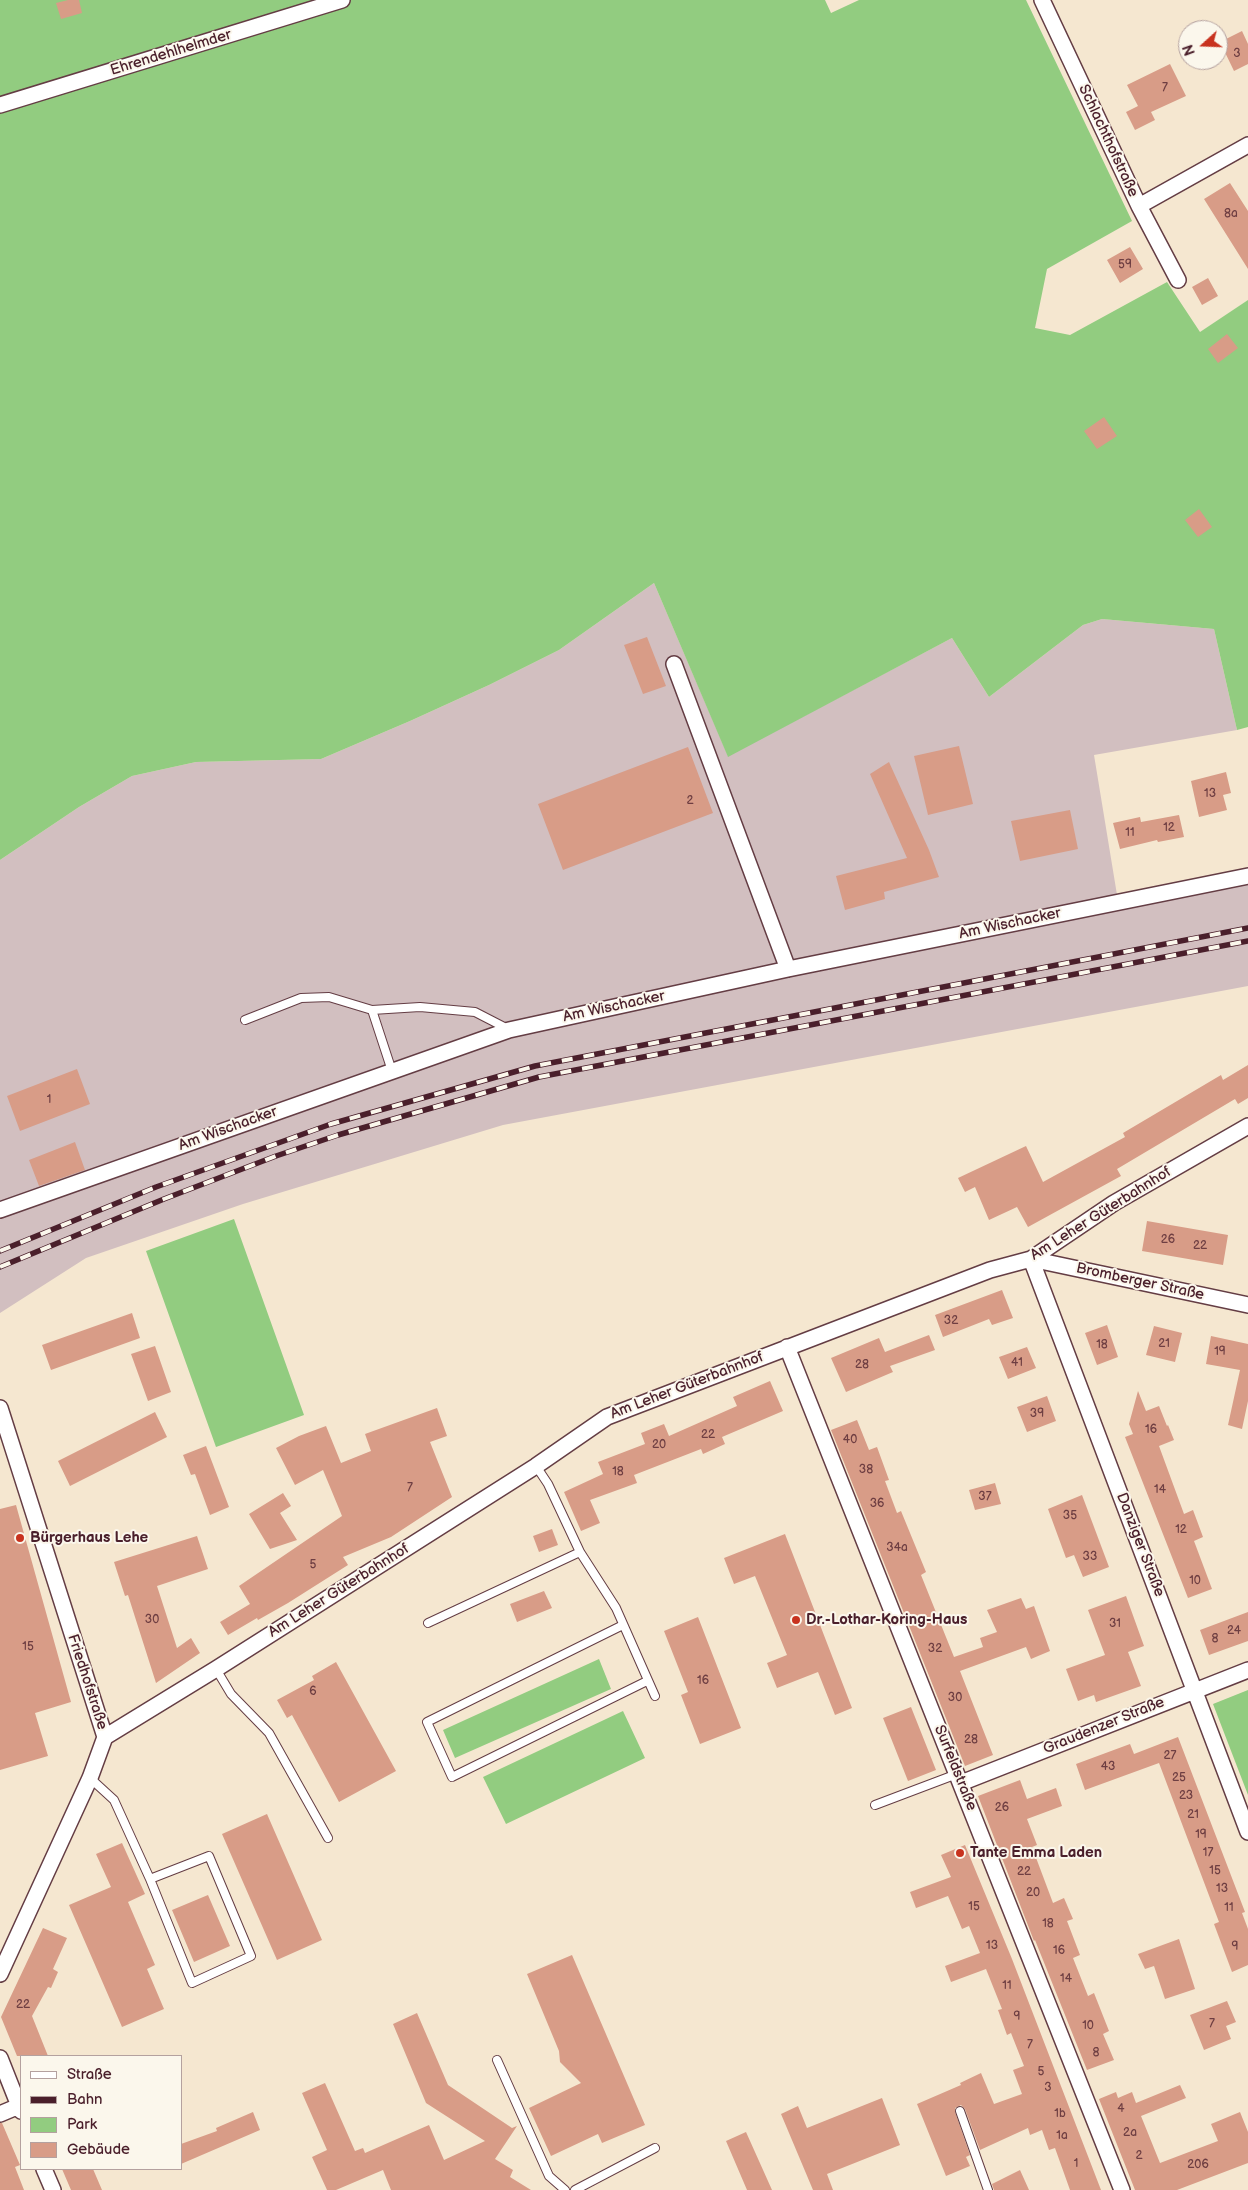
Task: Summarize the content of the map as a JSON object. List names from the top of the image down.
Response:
{
  "streets": {
    "street": [
      "Ehrendehlhelmder",
      "Schlachthofstraße",
      "Am Wischacker",
      "Am Leher Güterbahnhof",
      "Bromberger Straße",
      "Danziger Straße",
      "Friedhofstraße",
      "Graudenzer Straße",
      "Surfeldstraße"
    ]
  },
  "crossings": [
    ["Am Leher Güterbahnhof", "Bromberger Straße"],
    ["Am Leher Güterbahnhof", "Danziger Straße"],
    ["Am Leher Güterbahnhof", "Friedhofstraße"],
    ["Am Leher Güterbahnhof", "Surfeldstraße"],
    ["Bromberger Straße", "Danziger Straße"],
    ["Danziger Straße", "Graudenzer Straße"],
    ["Graudenzer Straße", "Surfeldstraße"]
  ],
  "places": ["Bürgerhaus Lehe", "Dr.-Lothar-Koring-Haus", "Tante Emma Laden"],
  "house_numbers": [
    "3",
    "7",
    "8a",
    "59",
    "13",
    "2",
    "12",
    "11",
    "1",
    "26",
    "22",
    "32",
    "21",
    "18",
    "19",
    "41",
    "28",
    "39",
    "16",
    "22",
    "40",
    "20",
    "38",
    "18",
    "7",
    "14",
    "37",
    "36",
    "35",
    "12",
    "34a",
    "33",
    "5",
    "10",
    "30",
    "31",
    "24",
    "8",
    "15",
    "32",
    "16",
    "6",
    "30",
    "28",
    "27",
    "43",
    "25",
    "23",
    "26",
    "21",
    "19",
    "17",
    "15",
    "22",
    "13",
    "20",
    "15",
    "11",
    "18",
    "13",
    "9",
    "16",
    "14",
    "11",
    "22",
    "9",
    "7",
    "10",
    "7",
    "8",
    "5",
    "3",
    "4",
    "1b",
    "2a",
    "1a",
    "2",
    "1",
    "206"
  ],
  "legend": [
    "Straße",
    "Bahn",
    "Park",
    "Gebäude"
  ],
  "north": "left"
}
